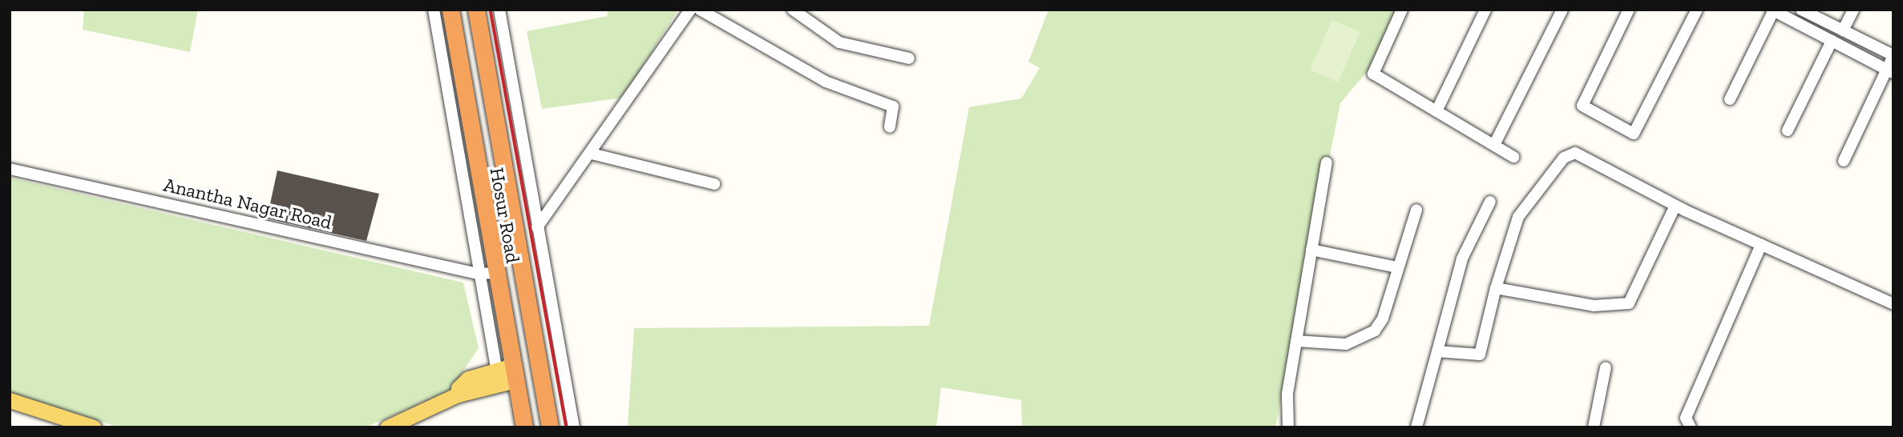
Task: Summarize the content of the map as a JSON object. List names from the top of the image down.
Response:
{
  "streets": {
    "highway": ["Hosur Road"],
    "street": ["Anantha Nagar Road"]
  },
  "crossings": [
    ["Anantha Nagar Road", "Hosur Road"]
  ]
}
